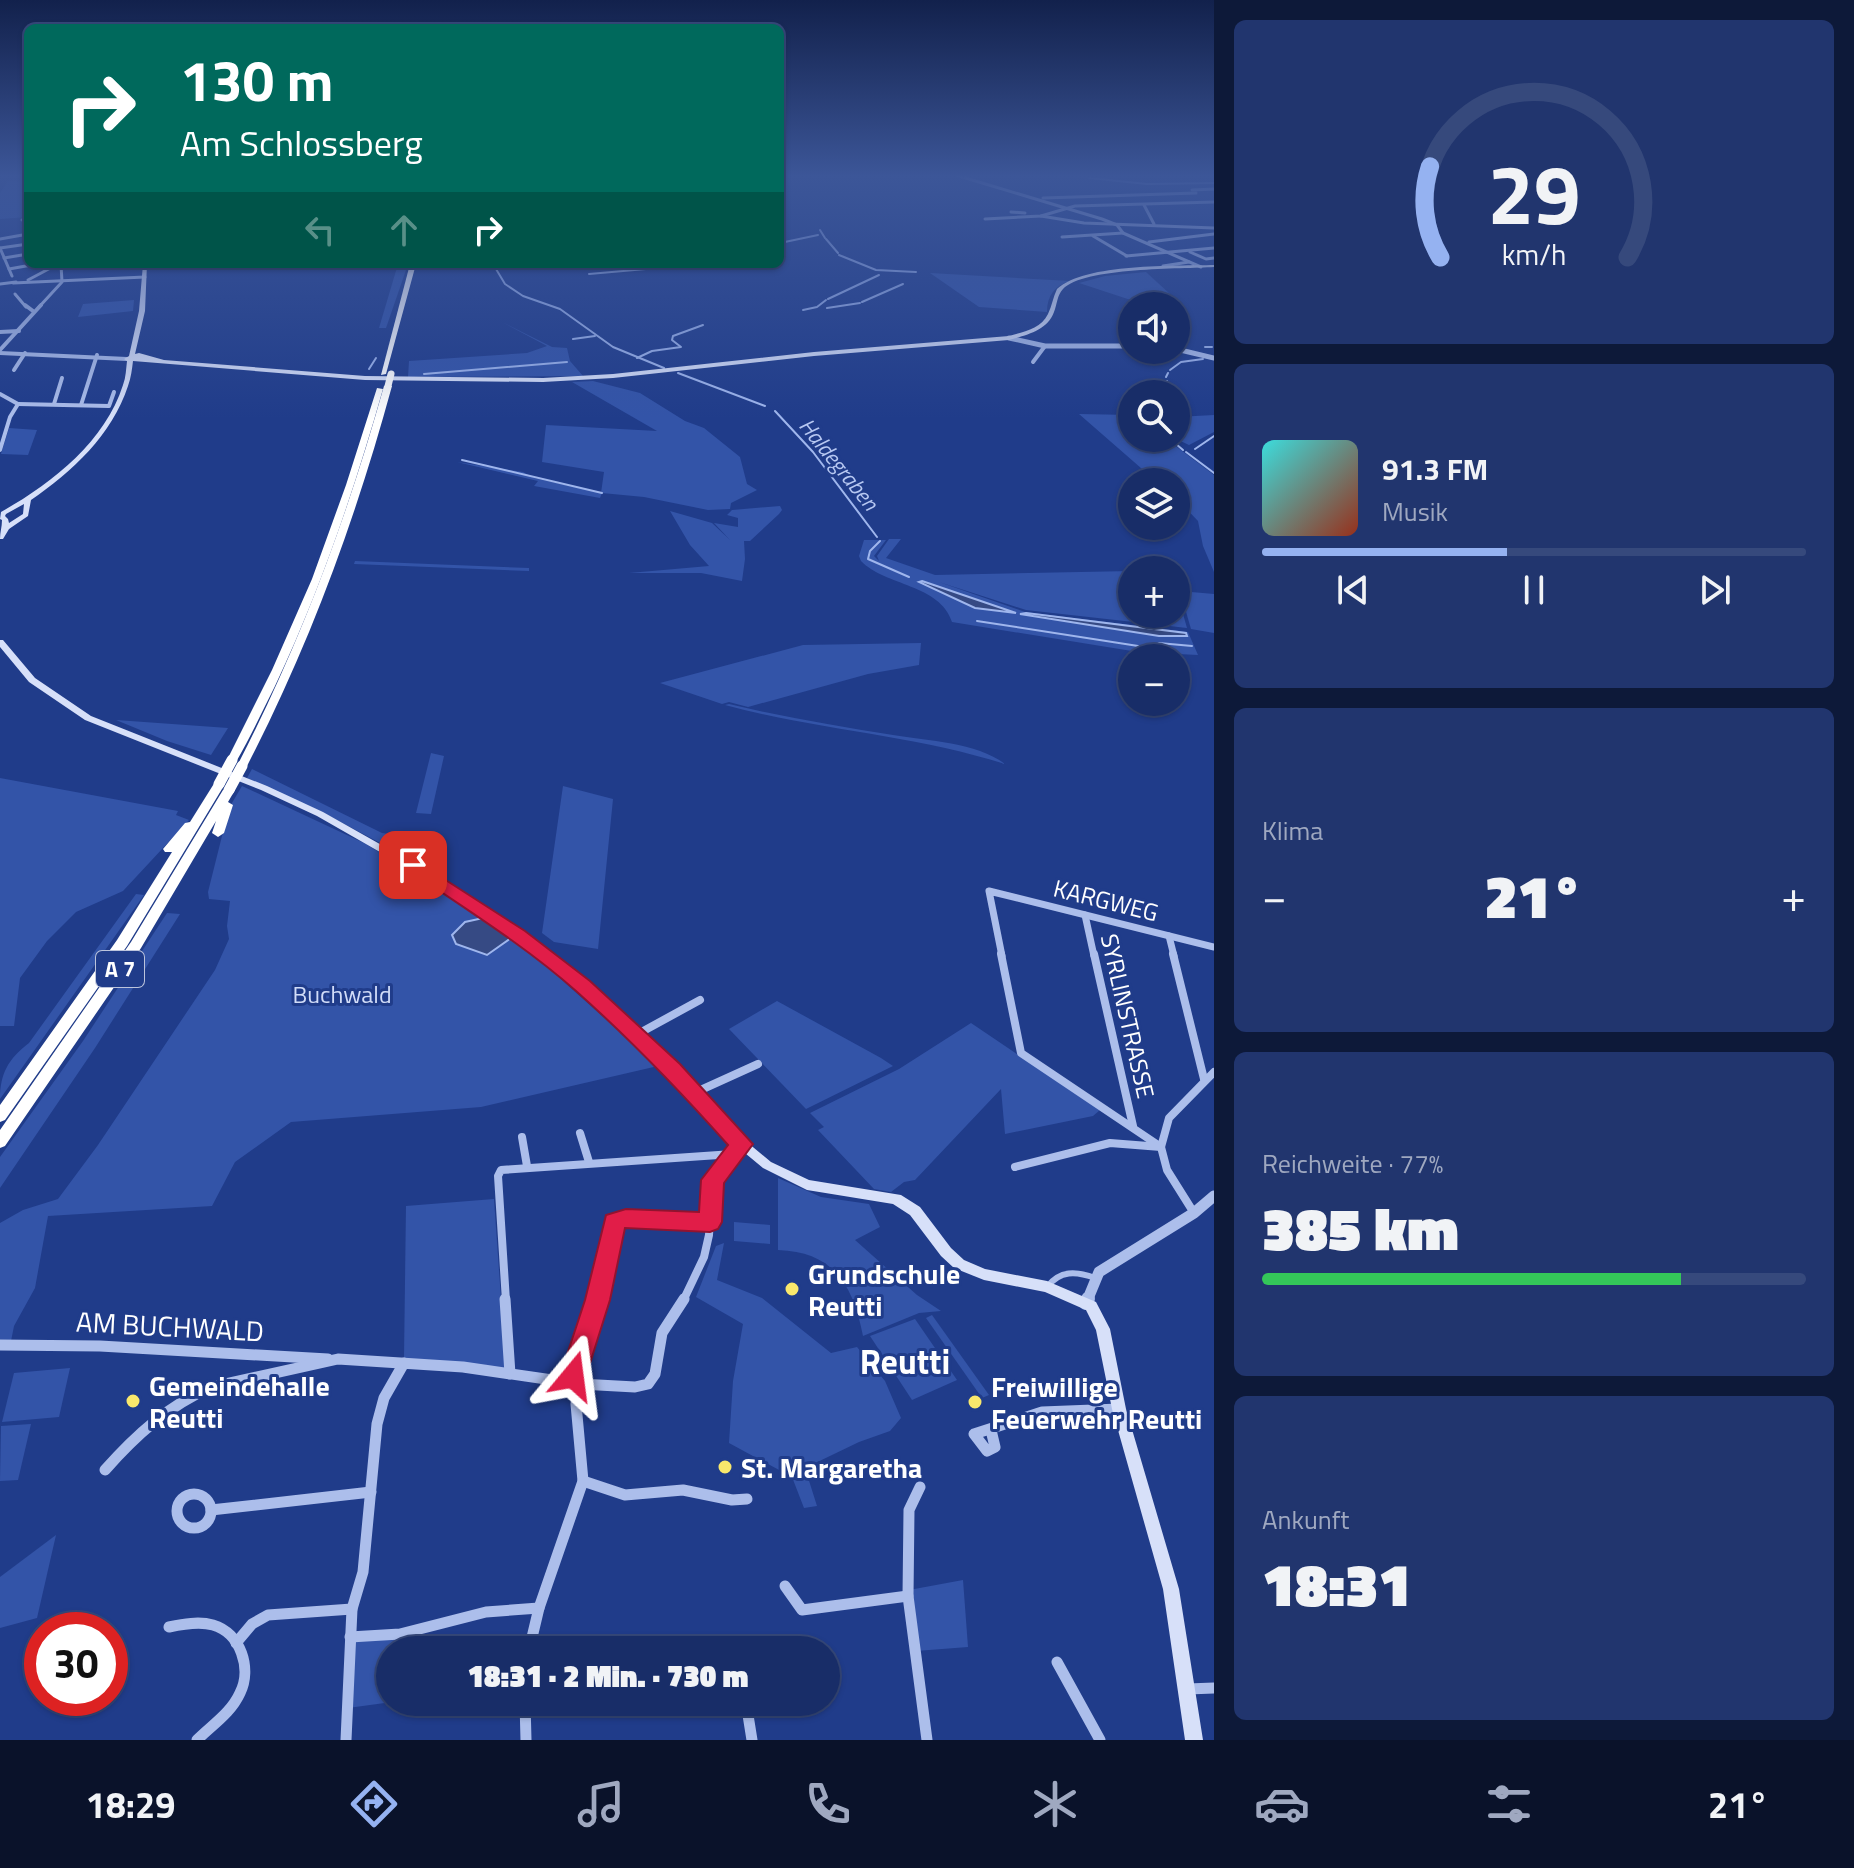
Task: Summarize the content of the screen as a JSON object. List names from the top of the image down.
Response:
{
  "streets": {
    "highway": ["A 7"],
    "street": ["KARGWEG", "SYRLINSTRASSE", "AM BUCHWALD"]
  },
  "crossings": [
    ["KARGWEG", "SYRLINSTRASSE"]
  ],
  "districts": ["Reutti"],
  "water": ["Haldegraben"],
  "parks": ["Buchwald"],
  "places": [
    "Grundschule Reutti",
    "Gemeindehalle Reutti",
    "Freiwillige Feuerwehr Reutti",
    "St. Margaretha"
  ],
  "page": {
    "turn": ["130 m", "Am Schlossberg"],
    "map_buttons": ["+", "−"],
    "song": ["91.3 FM", "Musik"],
    "tile": [
      "Klima",
      ["Reichweite · 77%", "385 km"],
      ["Ankunft", "18:31"]
    ],
    "heat": ["−", "21°", "+"],
    "limit": "30",
    "trip": "18:31 · 2 Min. · 730 m",
    "tabs": ["18:29", "21°"],
    "gauge": ["29", "km/h"]
  }
}
